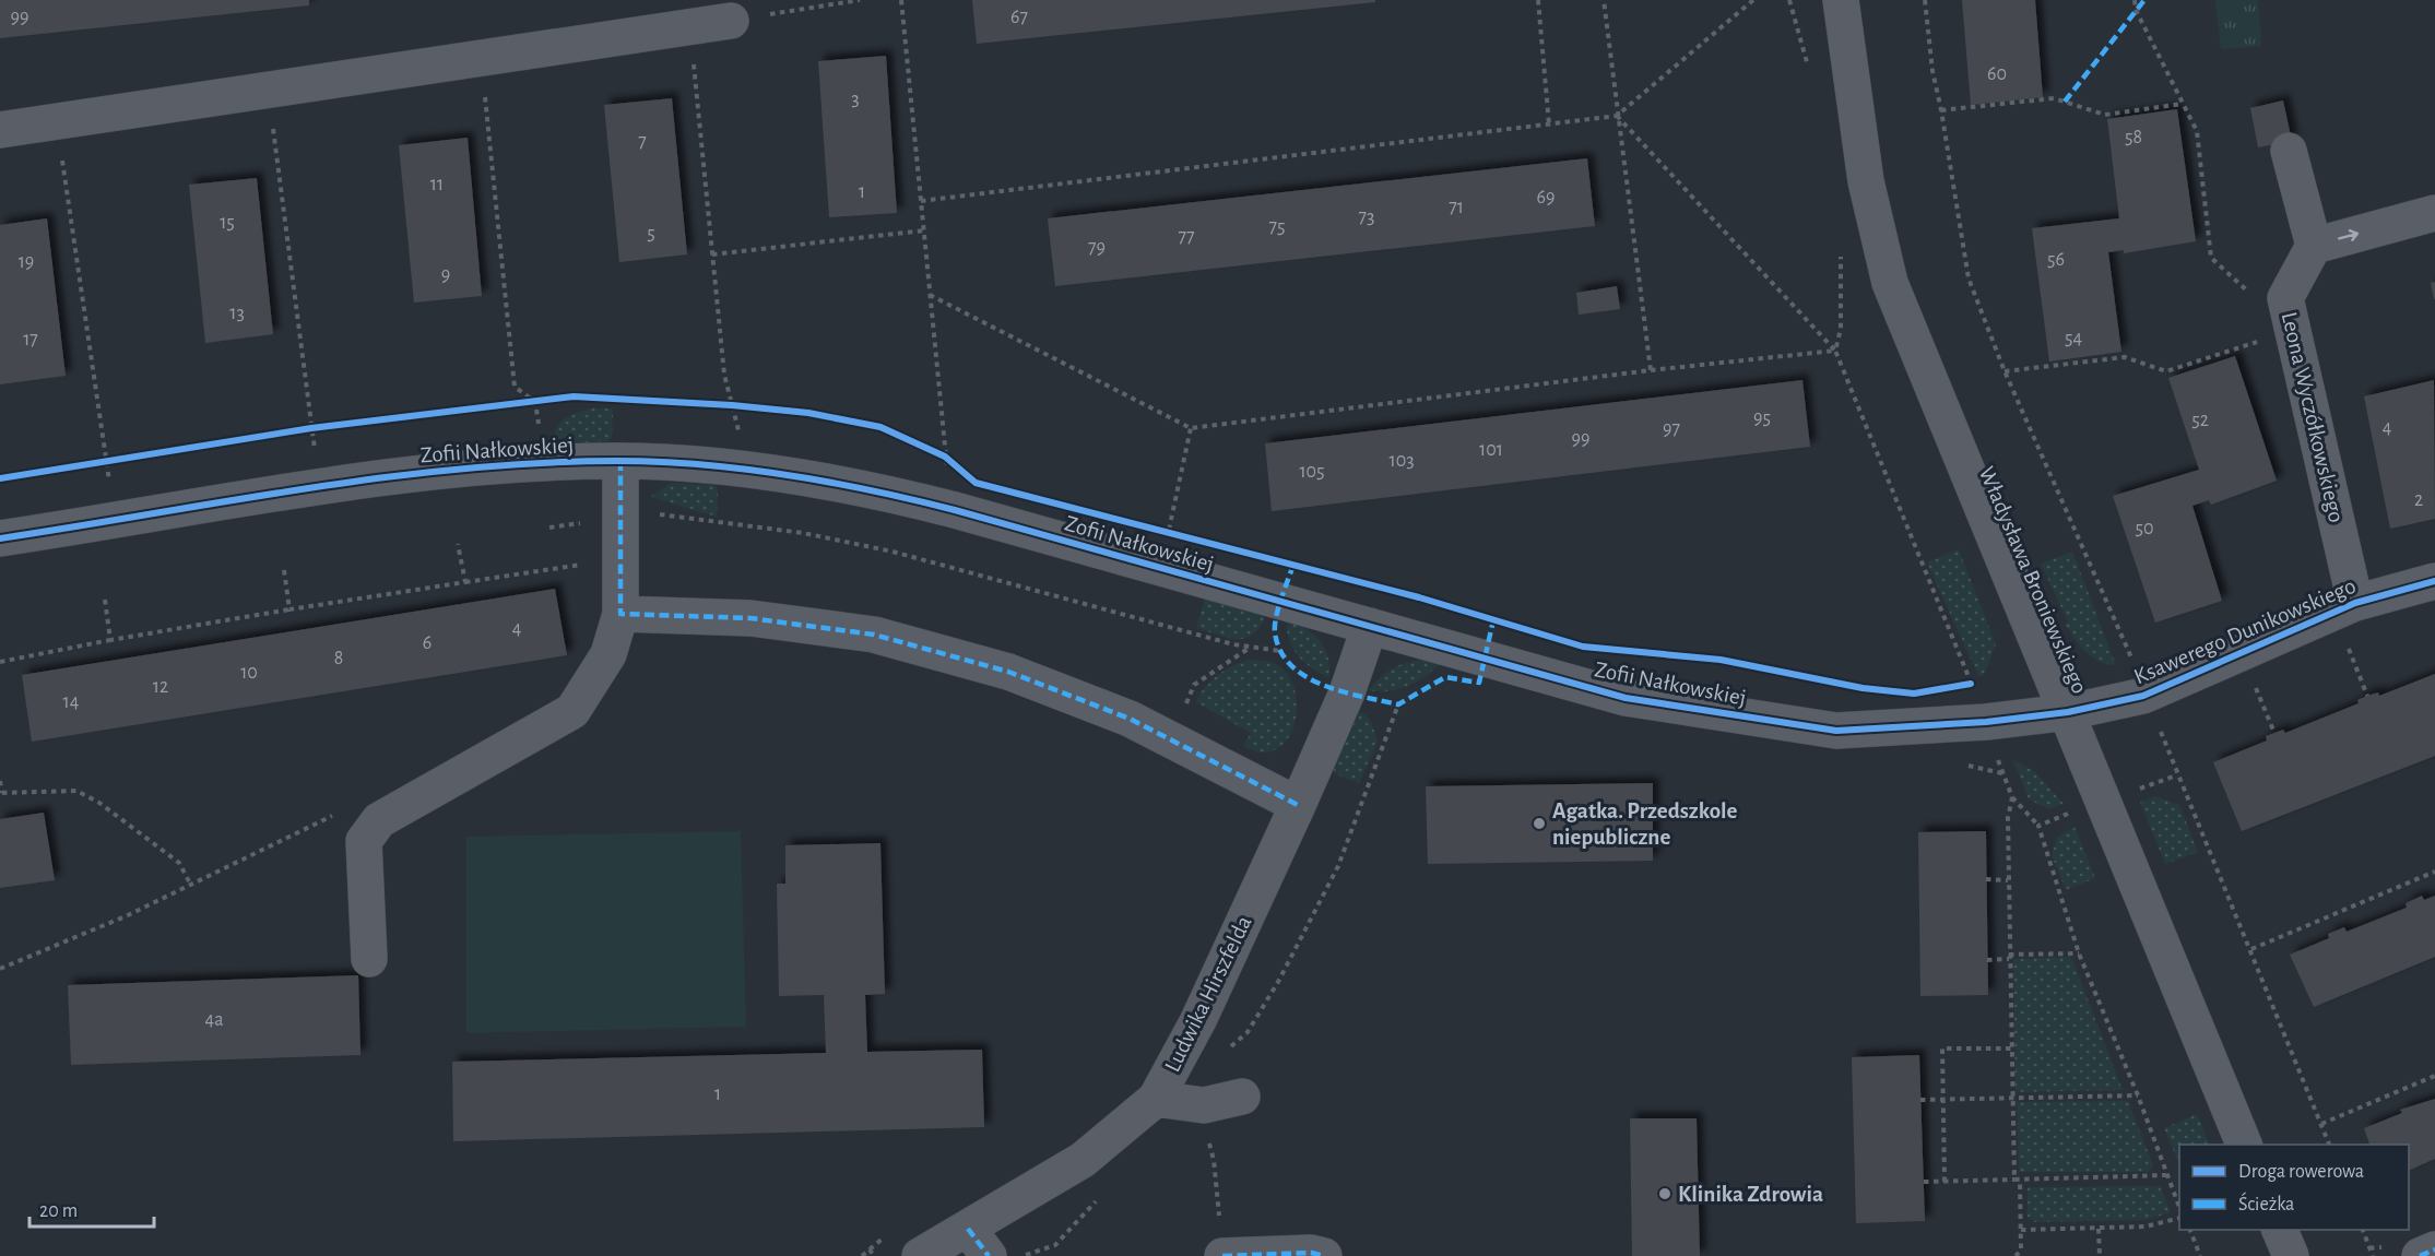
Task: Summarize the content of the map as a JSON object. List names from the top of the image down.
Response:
{
  "streets": {
    "street": [
      "Leona Wyczółkowskiego",
      "Zofii Nałkowskiej",
      "Władysława Broniewskiego",
      "Ksawerego Dunikowskiego",
      "Ludwika Hirszfelda"
    ]
  },
  "crossings": [
    ["Leona Wyczółkowskiego", "Ksawerego Dunikowskiego"],
    ["Zofii Nałkowskiej", "Władysława Broniewskiego"],
    ["Zofii Nałkowskiej", "Ksawerego Dunikowskiego"],
    ["Zofii Nałkowskiej", "Ludwika Hirszfelda"],
    ["Władysława Broniewskiego", "Ksawerego Dunikowskiego"]
  ],
  "places": ["Agatka. Przedszkole niepubliczne", "Klinika Zdrowia"],
  "house_numbers": [
    "99",
    "67",
    "60",
    "3",
    "58",
    "7",
    "11",
    "1",
    "69",
    "71",
    "73",
    "15",
    "75",
    "5",
    "77",
    "79",
    "56",
    "19",
    "9",
    "13",
    "54",
    "17",
    "95",
    "52",
    "4",
    "97",
    "99",
    "101",
    "103",
    "105",
    "2",
    "50",
    "4",
    "6",
    "8",
    "10",
    "12",
    "14",
    "4a",
    "1"
  ],
  "legend": ["Droga rowerowa", "Ścieżka"],
  "scale_bar": "20 m"
}
